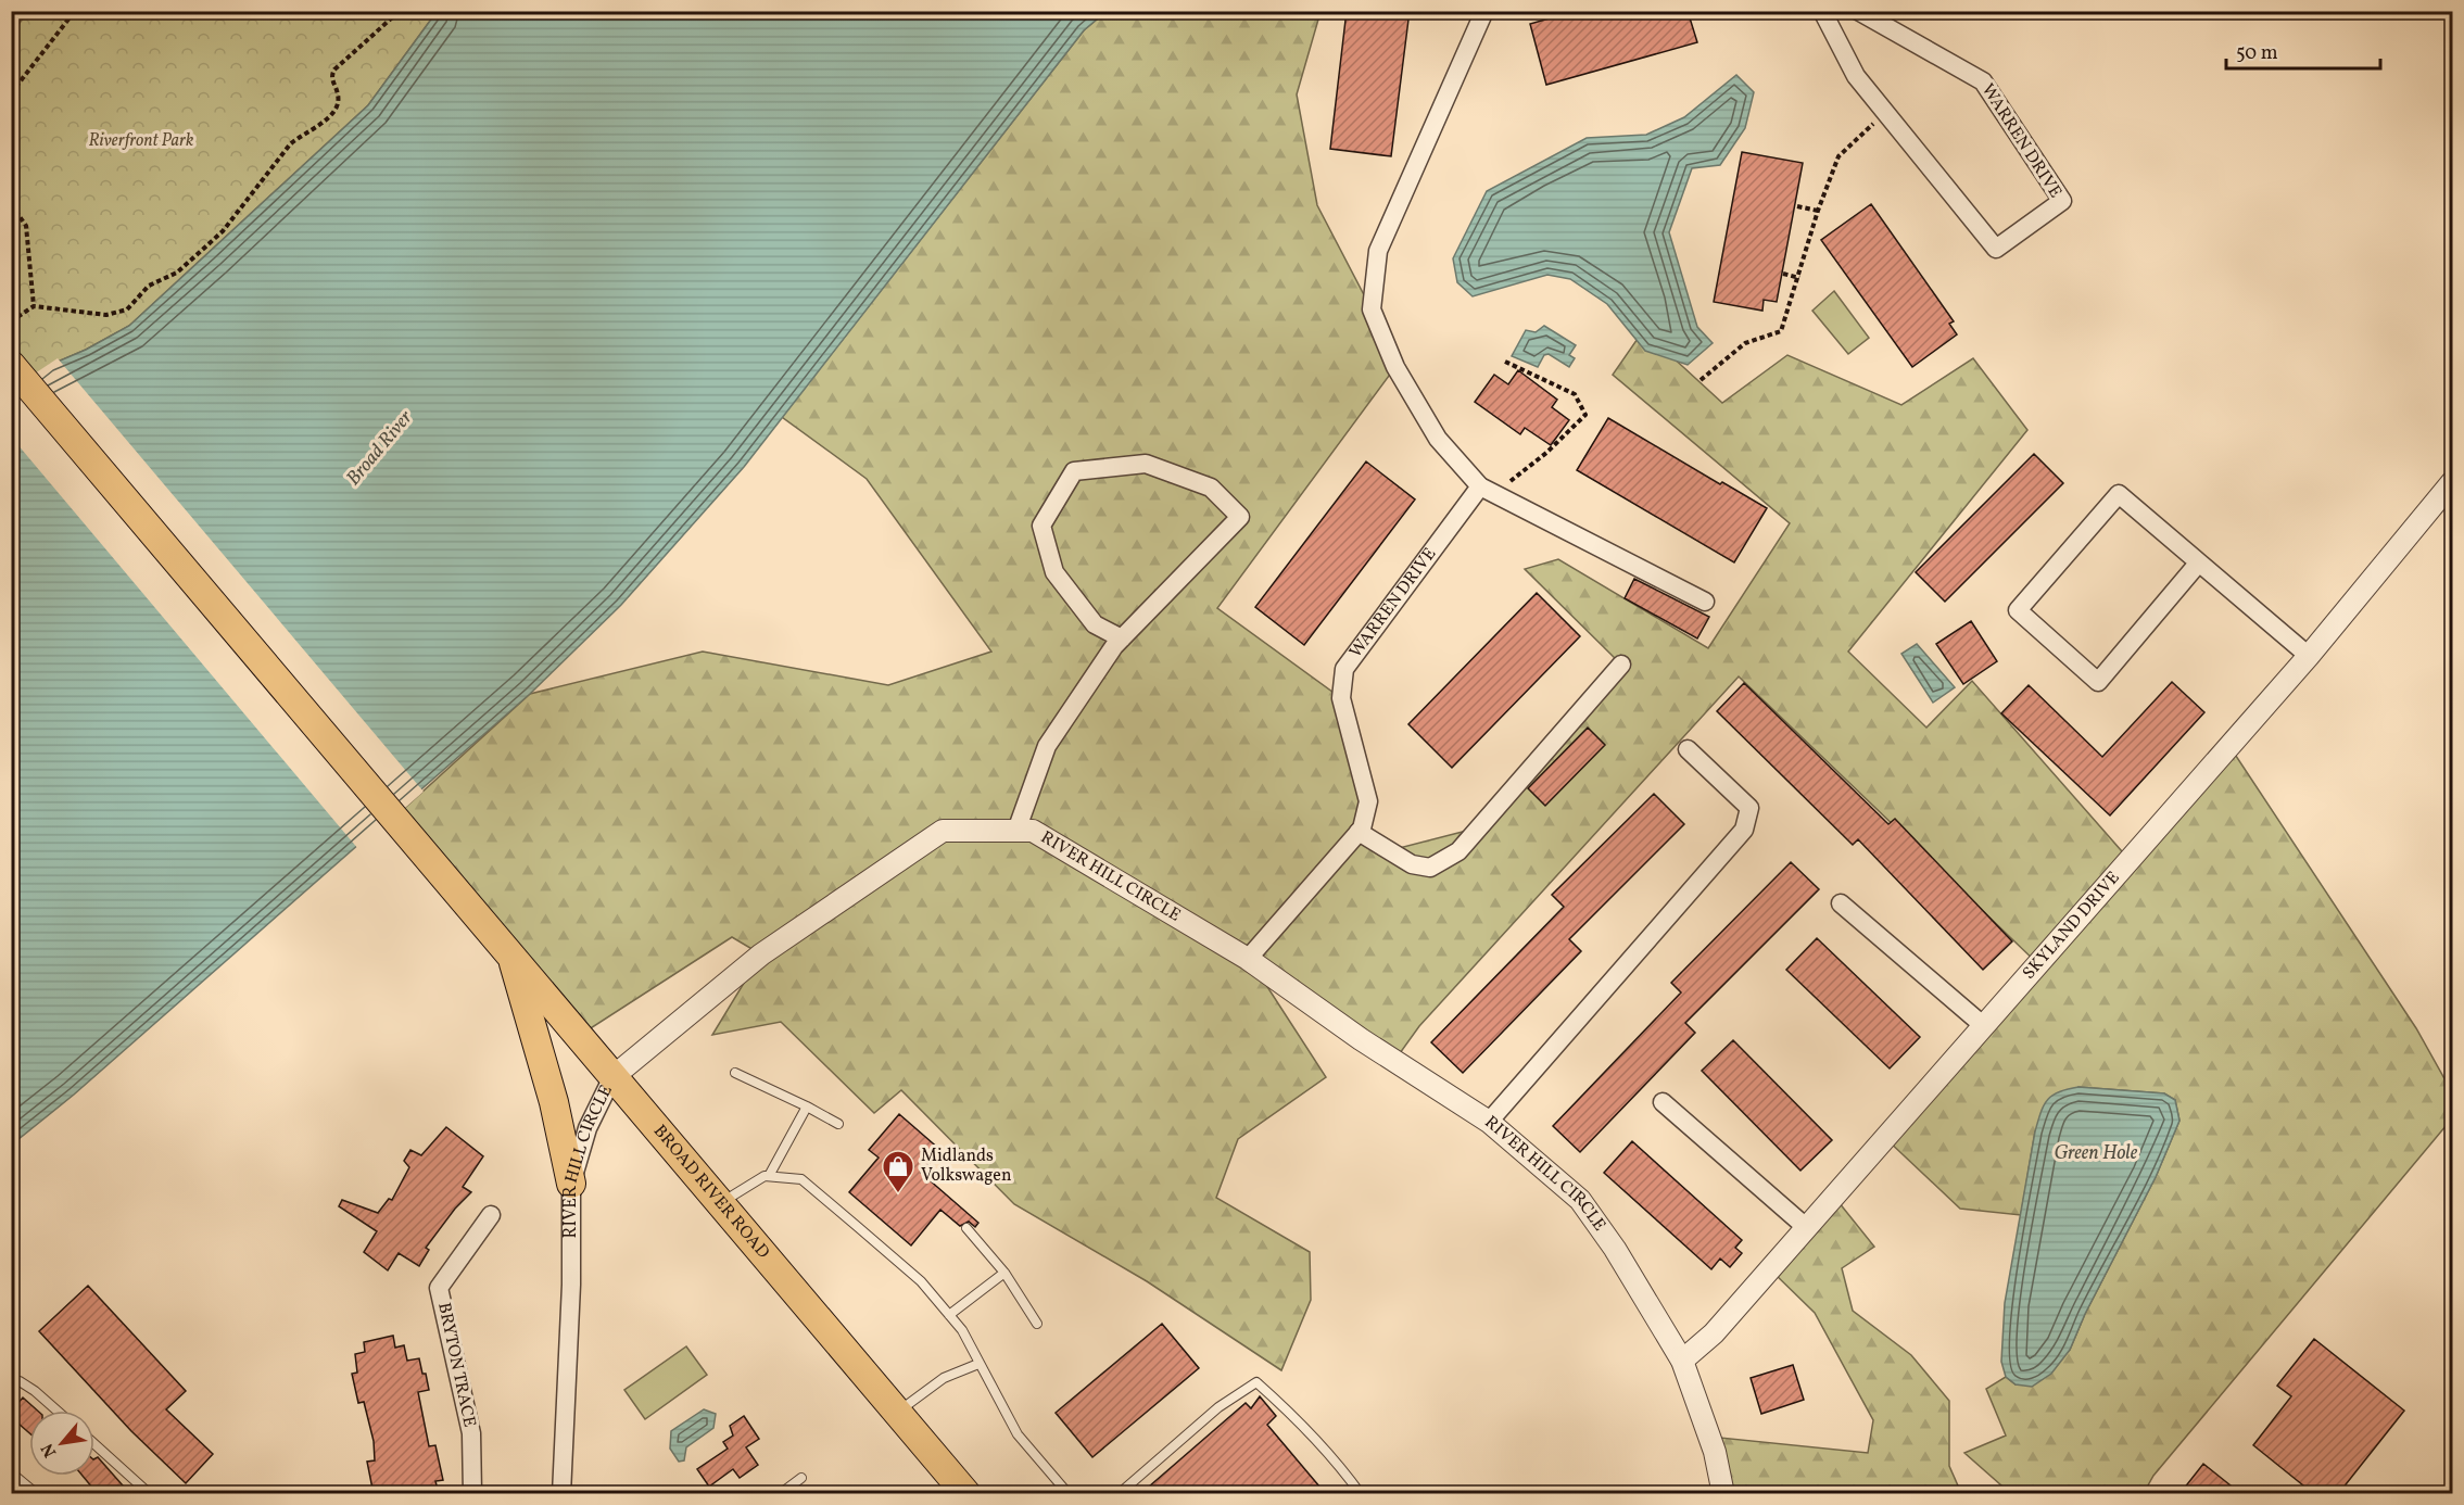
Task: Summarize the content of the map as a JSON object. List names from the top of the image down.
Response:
{
  "streets": {
    "main road": ["BROAD RIVER ROAD"],
    "street": [
      "WARREN DRIVE",
      "RIVER HILL CIRCLE",
      "SKYLAND DRIVE",
      "BRYTON TRACE"
    ]
  },
  "crossings": [
    ["WARREN DRIVE", "RIVER HILL CIRCLE"],
    ["RIVER HILL CIRCLE", "SKYLAND DRIVE"],
    ["RIVER HILL CIRCLE", "BROAD RIVER ROAD"]
  ],
  "water": ["Broad River", "Green Hole"],
  "parks": ["Riverfront Park"],
  "places": {
    "shop": ["Midlands Volkswagen"]
  },
  "scale_bar": "50 m",
  "north": "bottom left"
}
